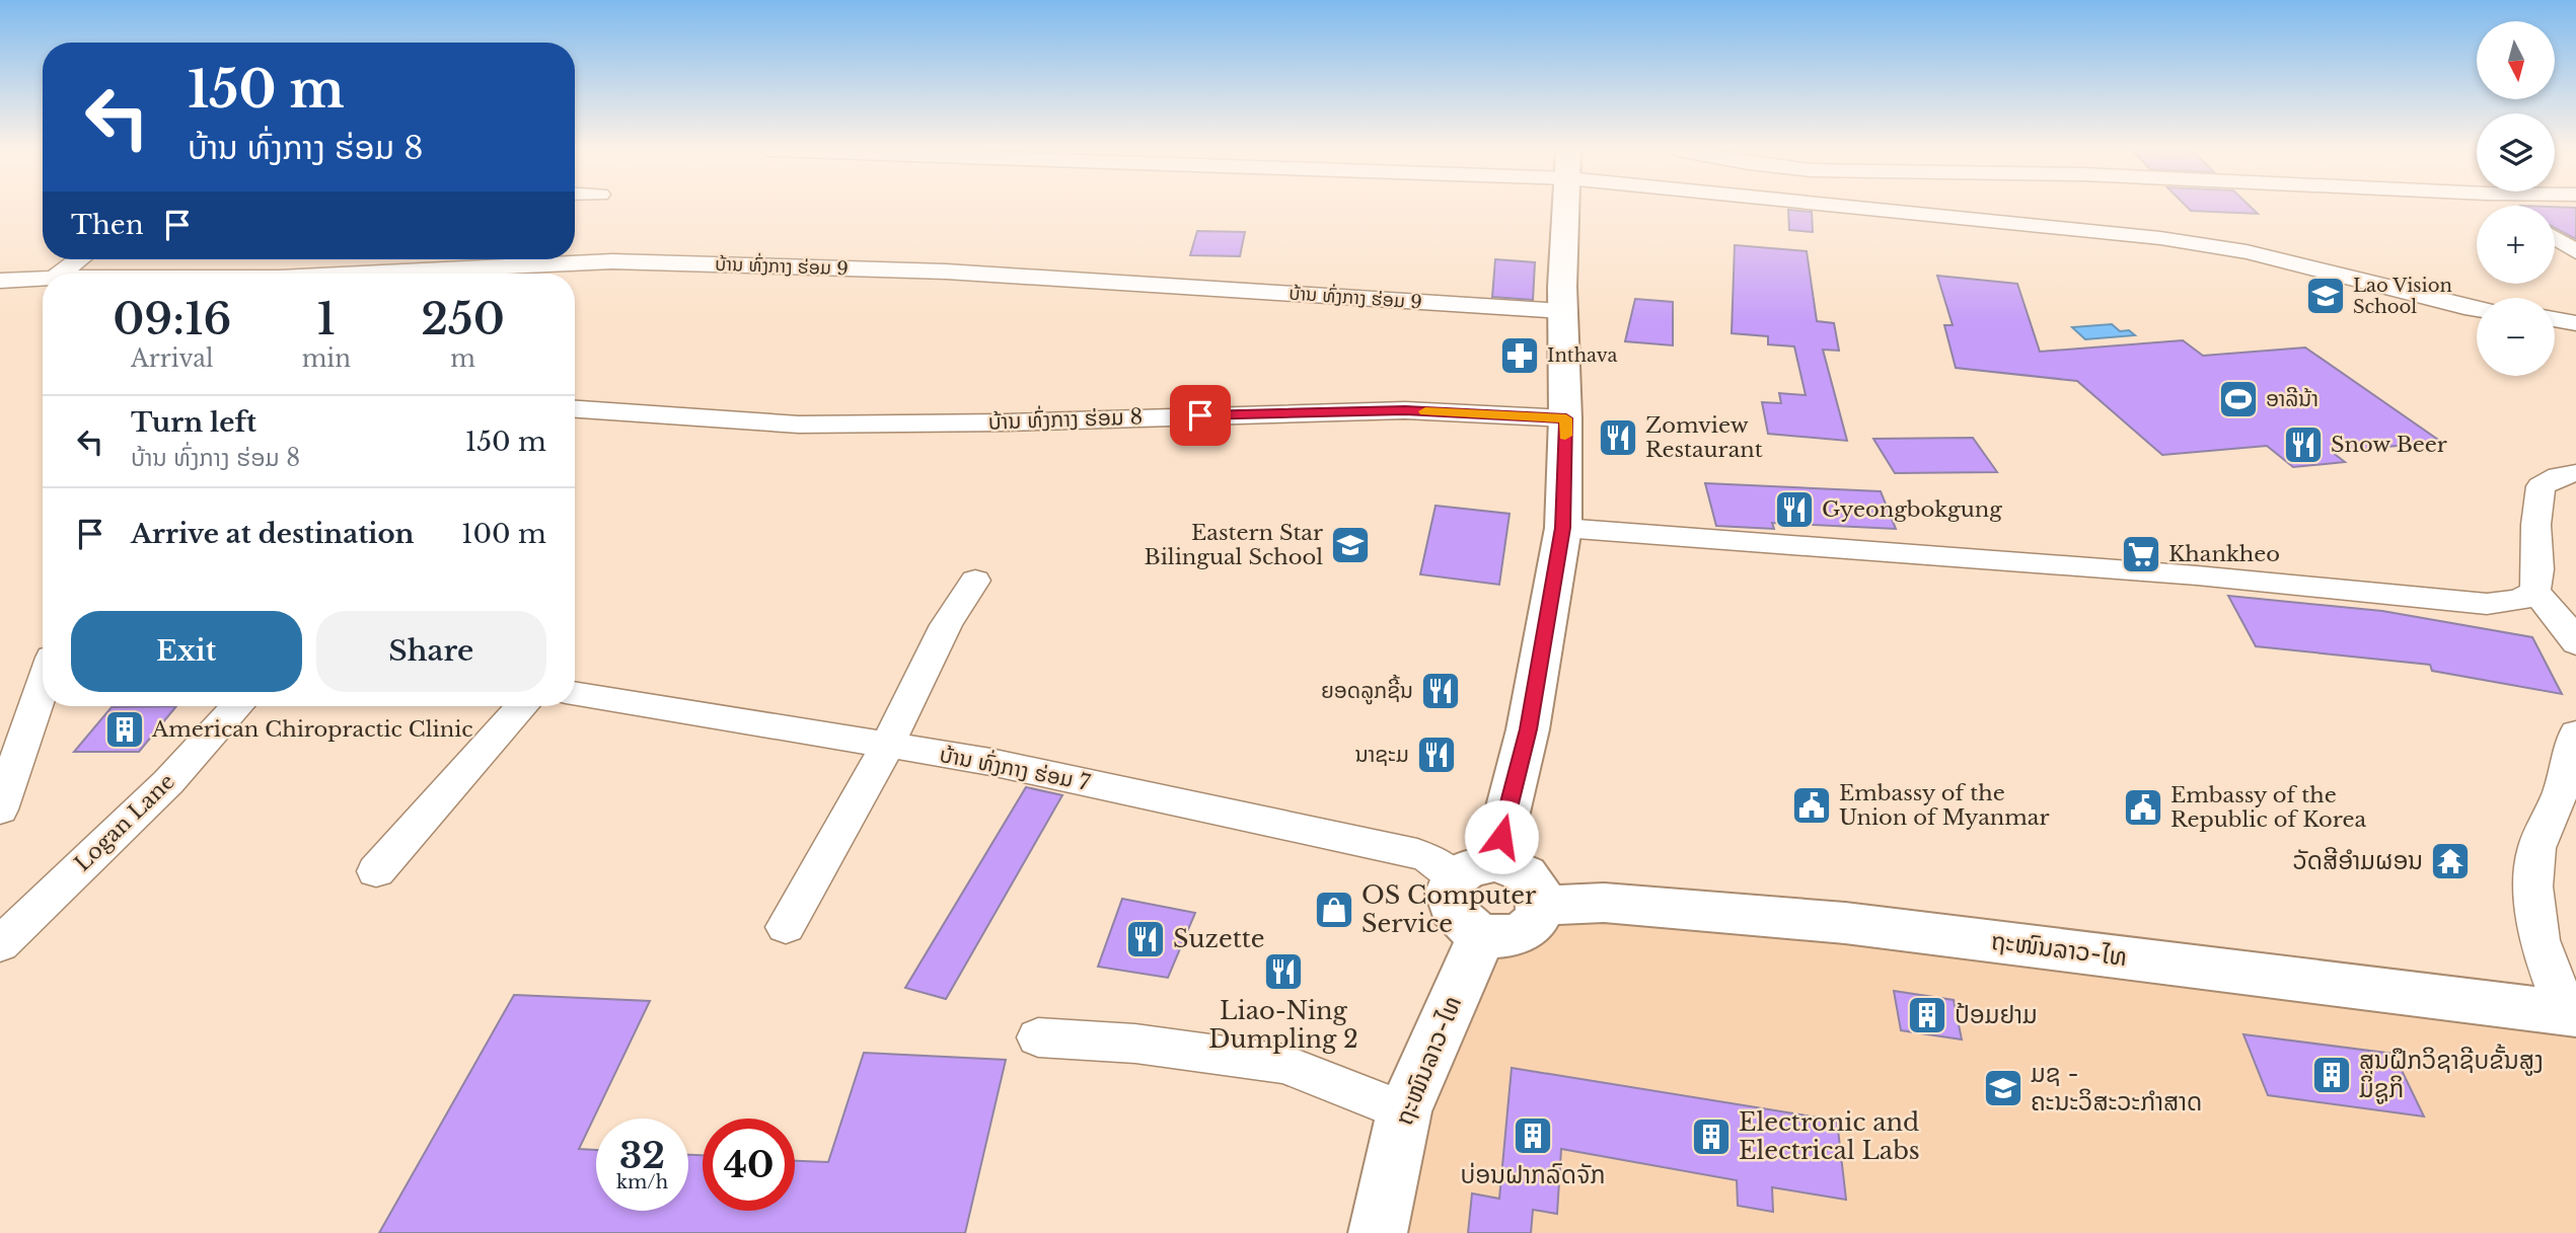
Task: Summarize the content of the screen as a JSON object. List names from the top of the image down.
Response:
{
  "streets": {
    "street": [
      "ບ້ານ ທົ່ງກາງ ຮ່ອມ 9",
      "ບ້ານ ທົ່ງກາງ ຮ່ອມ 8",
      "ບ້ານ ທົ່ງກາງ ຮ່ອມ 7",
      "Logan Lane",
      "ຖະໜົນລາວ-ໄທ"
    ]
  },
  "crossings": [
    ["ບ້ານ ທົ່ງກາງ ຮ່ອມ 7", "ຖະໜົນລາວ-ໄທ"]
  ],
  "places": {
    "school or university": ["Lao Vision School", "Eastern Star Bilingual School", "ມຊ - ຄະນະວິສະວະກຳສາດ"],
    "pharmacy": ["Inthava"],
    "sports": ["ອາລີນ້າ"],
    "restaurant": [
      "Zomview Restaurant",
      "Snow Beer",
      "Gyeongbokgung",
      "ຍອດລູກຊີ້ນ",
      "ນາຊະມ",
      "Suzette",
      "Liao-Ning Dumpling 2"
    ],
    "supermarket": ["Khankheo"],
    "building": [
      "American Chiropractic Clinic",
      "ປ້ອມຢາມ",
      "ສູນຝຶກວິຊາຊີບຂັ້ນສູງ ມິຊູກິ",
      "ບ່ອນຝາກລົດຈັກ",
      "Electronic and Electrical Labs"
    ],
    "public building": ["Embassy of the Union of Myanmar", "Embassy of the Republic of Korea"],
    "temple": ["ວັດສີອຳມຜອນ"],
    "shop": ["OS Computer Service"]
  },
  "north": "bottom",
  "page": {
    "map_buttons": ["+", "−"],
    "turn": ["150 m", "ບ້ານ ທົ່ງກາງ ຮ່ອມ 8"],
    "then": "Then",
    "eta": [
      "09:16",
      "Arrival",
      "1",
      "min",
      "250",
      "m"
    ],
    "list": [
      {
        "name": "Turn left",
        "note": "ບ້ານ ທົ່ງກາງ ຮ່ອມ 8",
        "value": "150 m"
      },
      {
        "name": "Arrive at destination",
        "value": "100 m"
      }
    ],
    "buttons": ["Exit", "Share"],
    "speed": "32 km/h",
    "limit": "40"
  }
}
